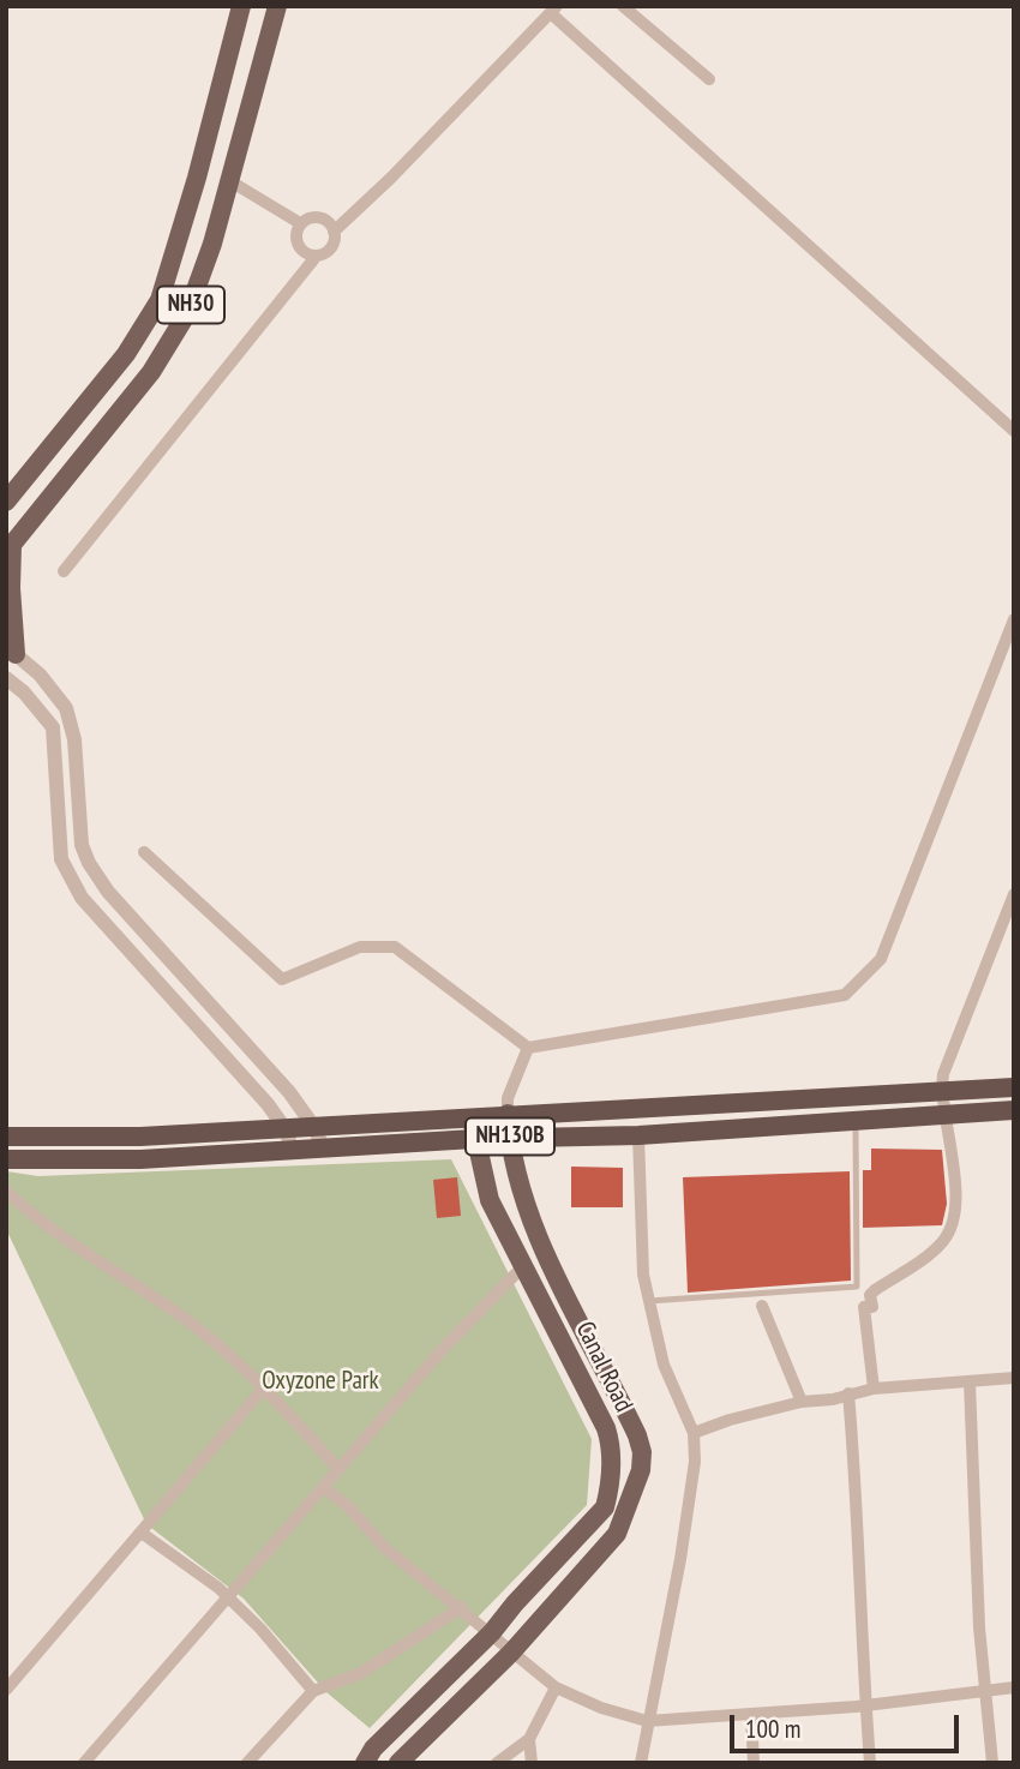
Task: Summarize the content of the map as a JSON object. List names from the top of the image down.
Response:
{
  "streets": {
    "highway": ["NH130B"],
    "main road": ["NH30", "Canal Road"]
  },
  "crossings": [
    ["NH130B", "Canal Road"]
  ],
  "parks": ["Oxyzone Park"],
  "scale_bar": "100 m"
}
